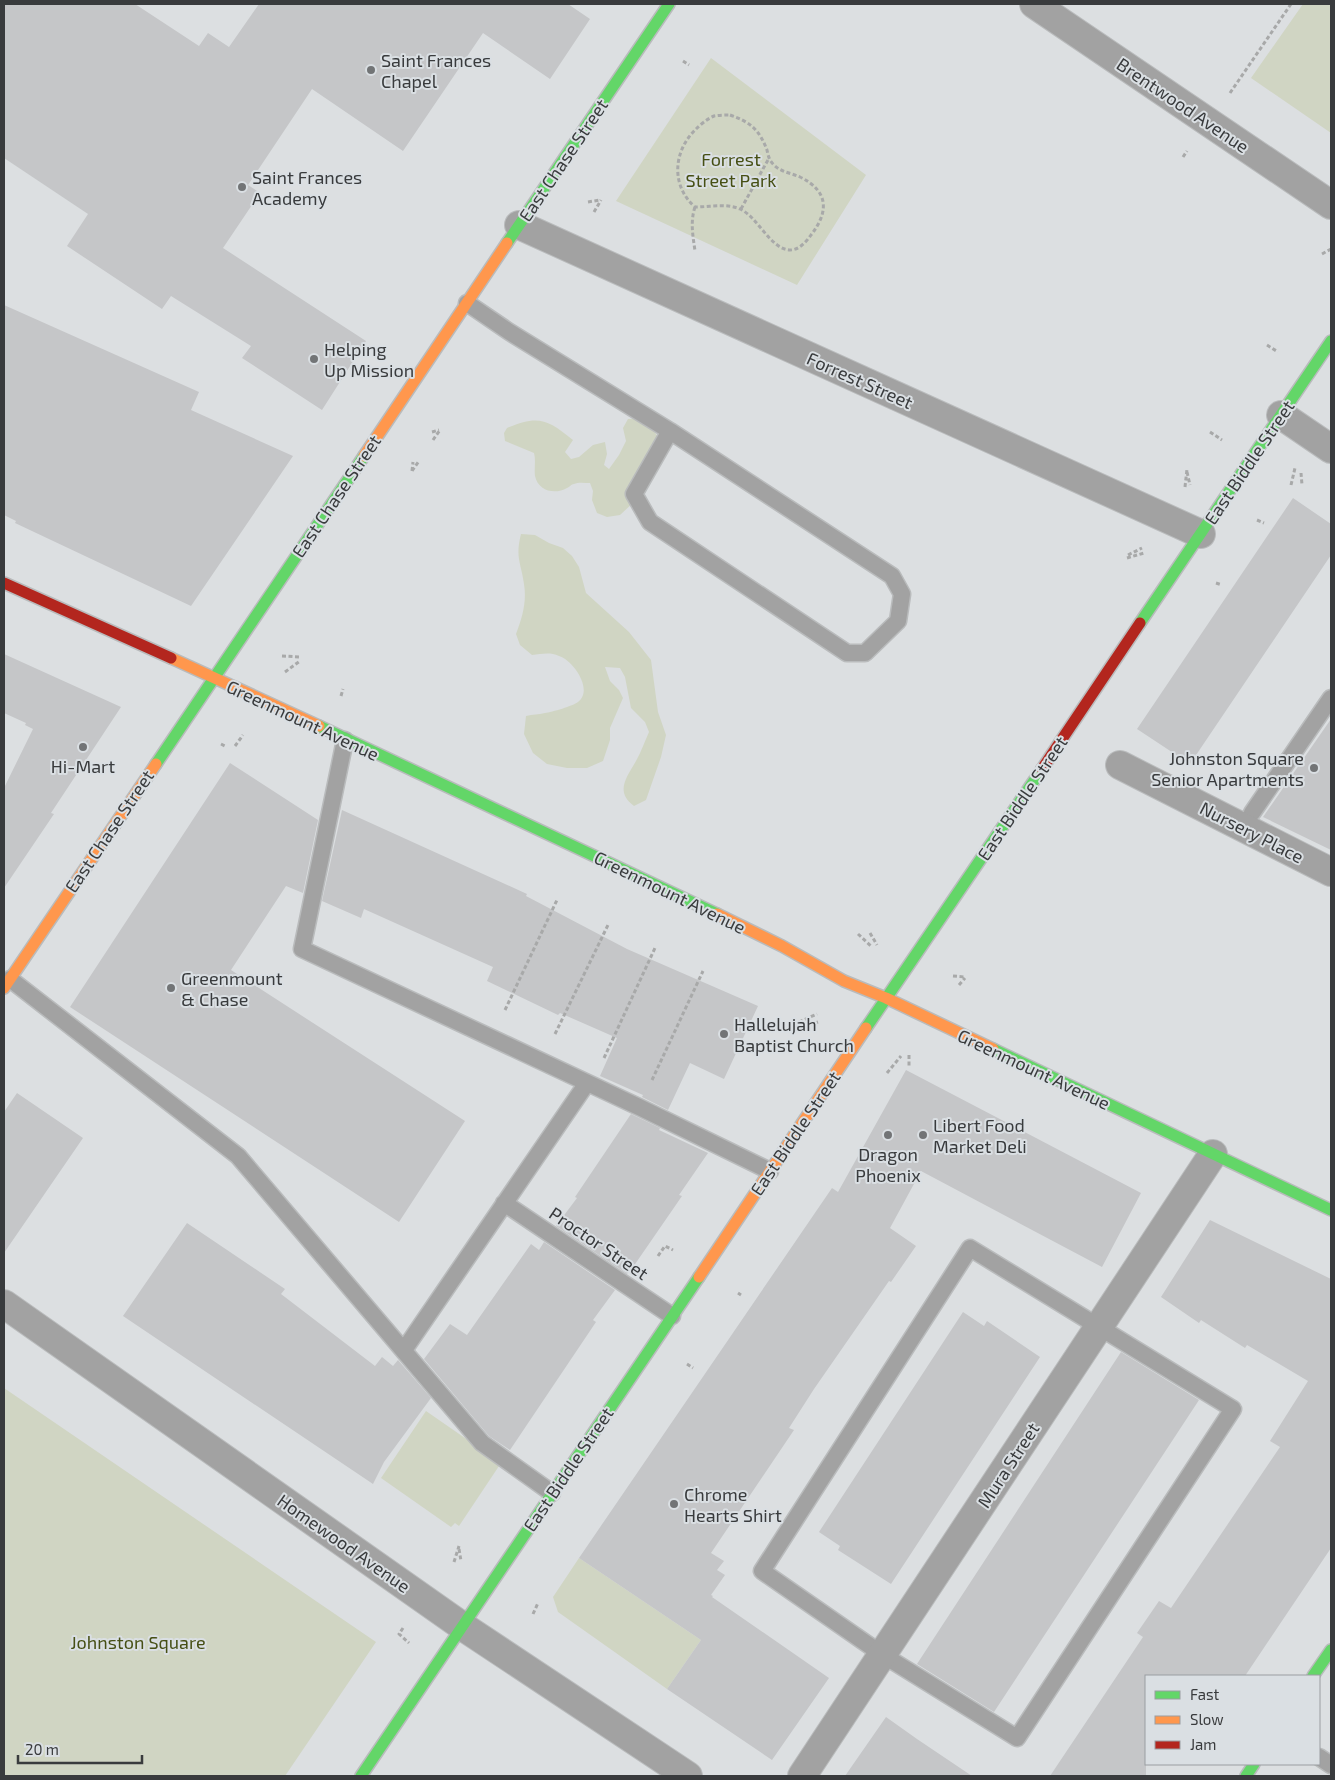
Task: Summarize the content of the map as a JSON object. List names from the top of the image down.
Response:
{
  "streets": {
    "main road": ["East Chase Street", "East Biddle Street", "Greenmount Avenue"],
    "street": [
      "Brentwood Avenue",
      "Forrest Street",
      "Nursery Place",
      "Mura Street",
      "Homewood Avenue"
    ],
    "lane": ["Proctor Street"]
  },
  "crossings": [
    ["East Chase Street", "Forrest Street"],
    ["East Chase Street", "Greenmount Avenue"],
    ["Forrest Street", "East Biddle Street"],
    ["East Biddle Street", "Greenmount Avenue"],
    ["East Biddle Street", "Proctor Street"],
    ["East Biddle Street", "Homewood Avenue"],
    ["Greenmount Avenue", "Mura Street"]
  ],
  "parks": ["Forrest Street Park", "Johnston Square"],
  "places": [
    "Saint Frances Chapel",
    "Saint Frances Academy",
    "Helping Up Mission",
    "Hi-Mart",
    "Johnston Square Senior Apartments",
    "Greenmount & Chase",
    "Hallelujah Baptist Church",
    "Dragon Phoenix",
    "Libert Food Market Deli",
    "Chrome Hearts Shirt"
  ],
  "legend": ["Fast", "Slow", "Jam"],
  "scale_bar": "20 m"
}
